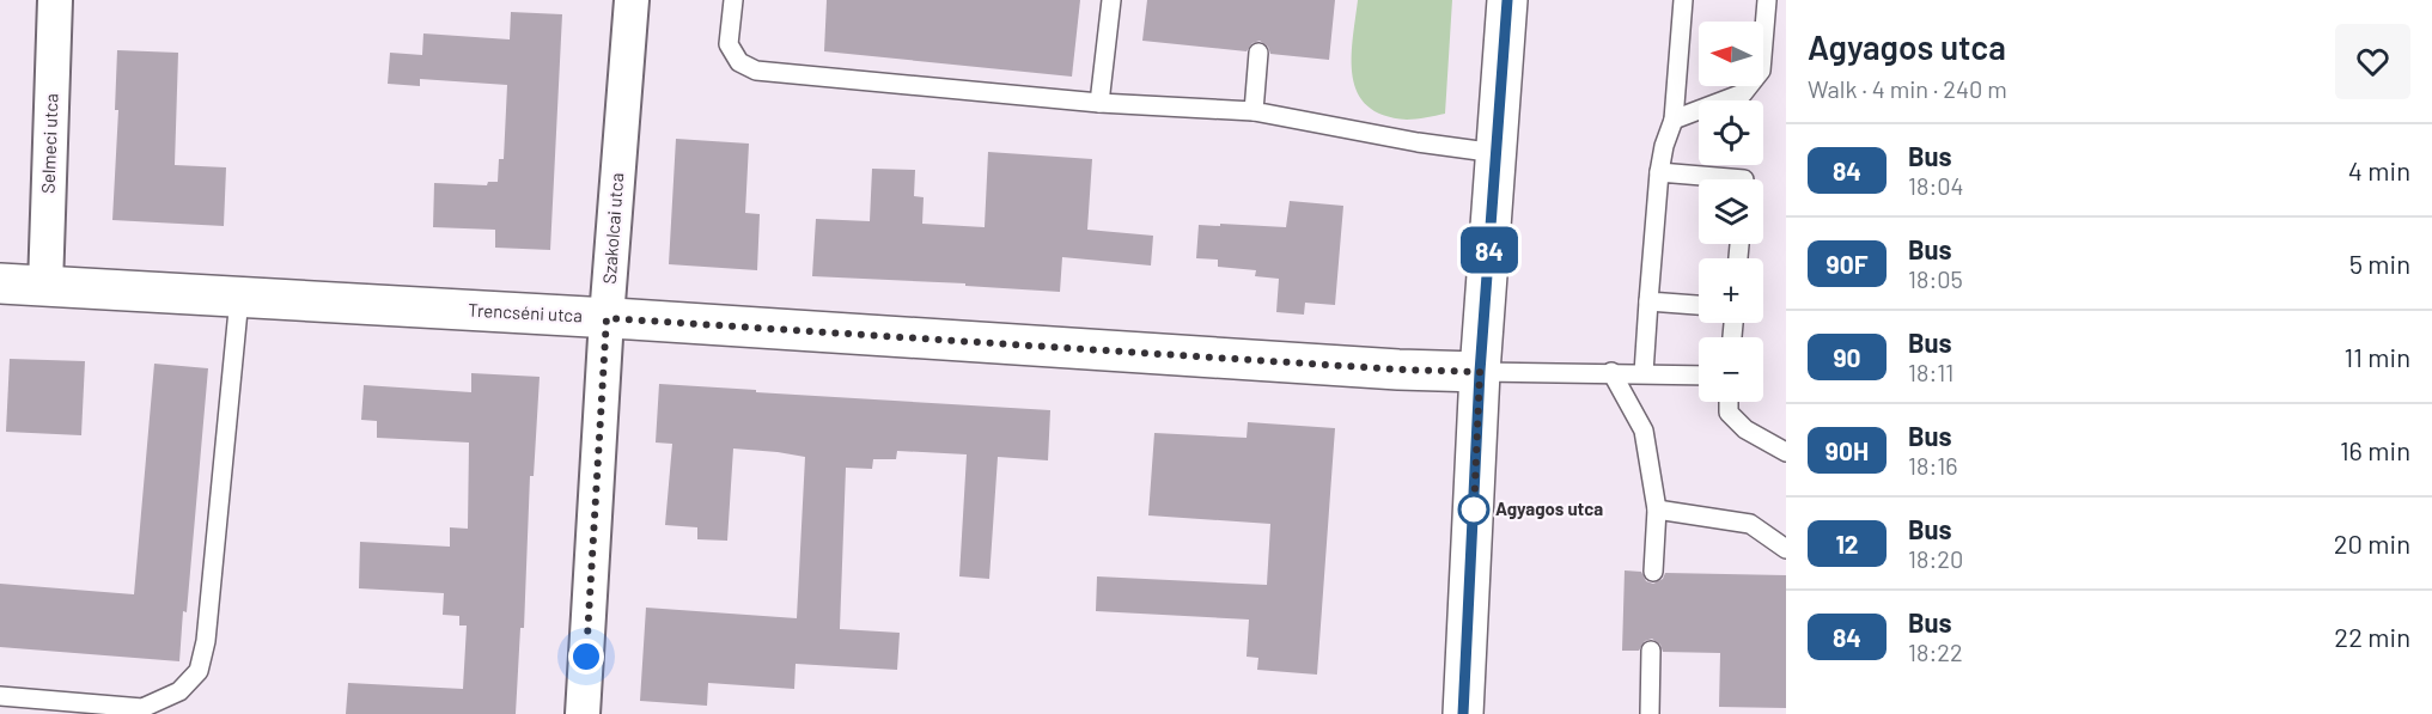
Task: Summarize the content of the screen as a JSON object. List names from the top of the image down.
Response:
{
  "streets": {
    "street": ["Selmeci utca", "Szakolcai utca", "Trencséni utca"]
  },
  "crossings": [
    ["Selmeci utca", "Trencséni utca"],
    ["Szakolcai utca", "Trencséni utca"]
  ],
  "places": ["Agyagos utca"],
  "lines": ["bus line 84"],
  "north": "left",
  "page": {
    "on_map": "84",
    "heading": ["Agyagos utca", "Walk · 4 min · 240 m"],
    "map_buttons": ["+", "−"],
    "list": [
      {
        "mark": "84",
        "name": "Bus",
        "note": "18:04",
        "value": "4 min"
      },
      {
        "mark": "90F",
        "name": "Bus",
        "note": "18:05",
        "value": "5 min"
      },
      {
        "mark": "90",
        "name": "Bus",
        "note": "18:11",
        "value": "11 min"
      },
      {
        "mark": "90H",
        "name": "Bus",
        "note": "18:16",
        "value": "16 min"
      },
      {
        "mark": "12",
        "name": "Bus",
        "note": "18:20",
        "value": "20 min"
      },
      {
        "mark": "84",
        "name": "Bus",
        "note": "18:22",
        "value": "22 min"
      }
    ]
  }
}
